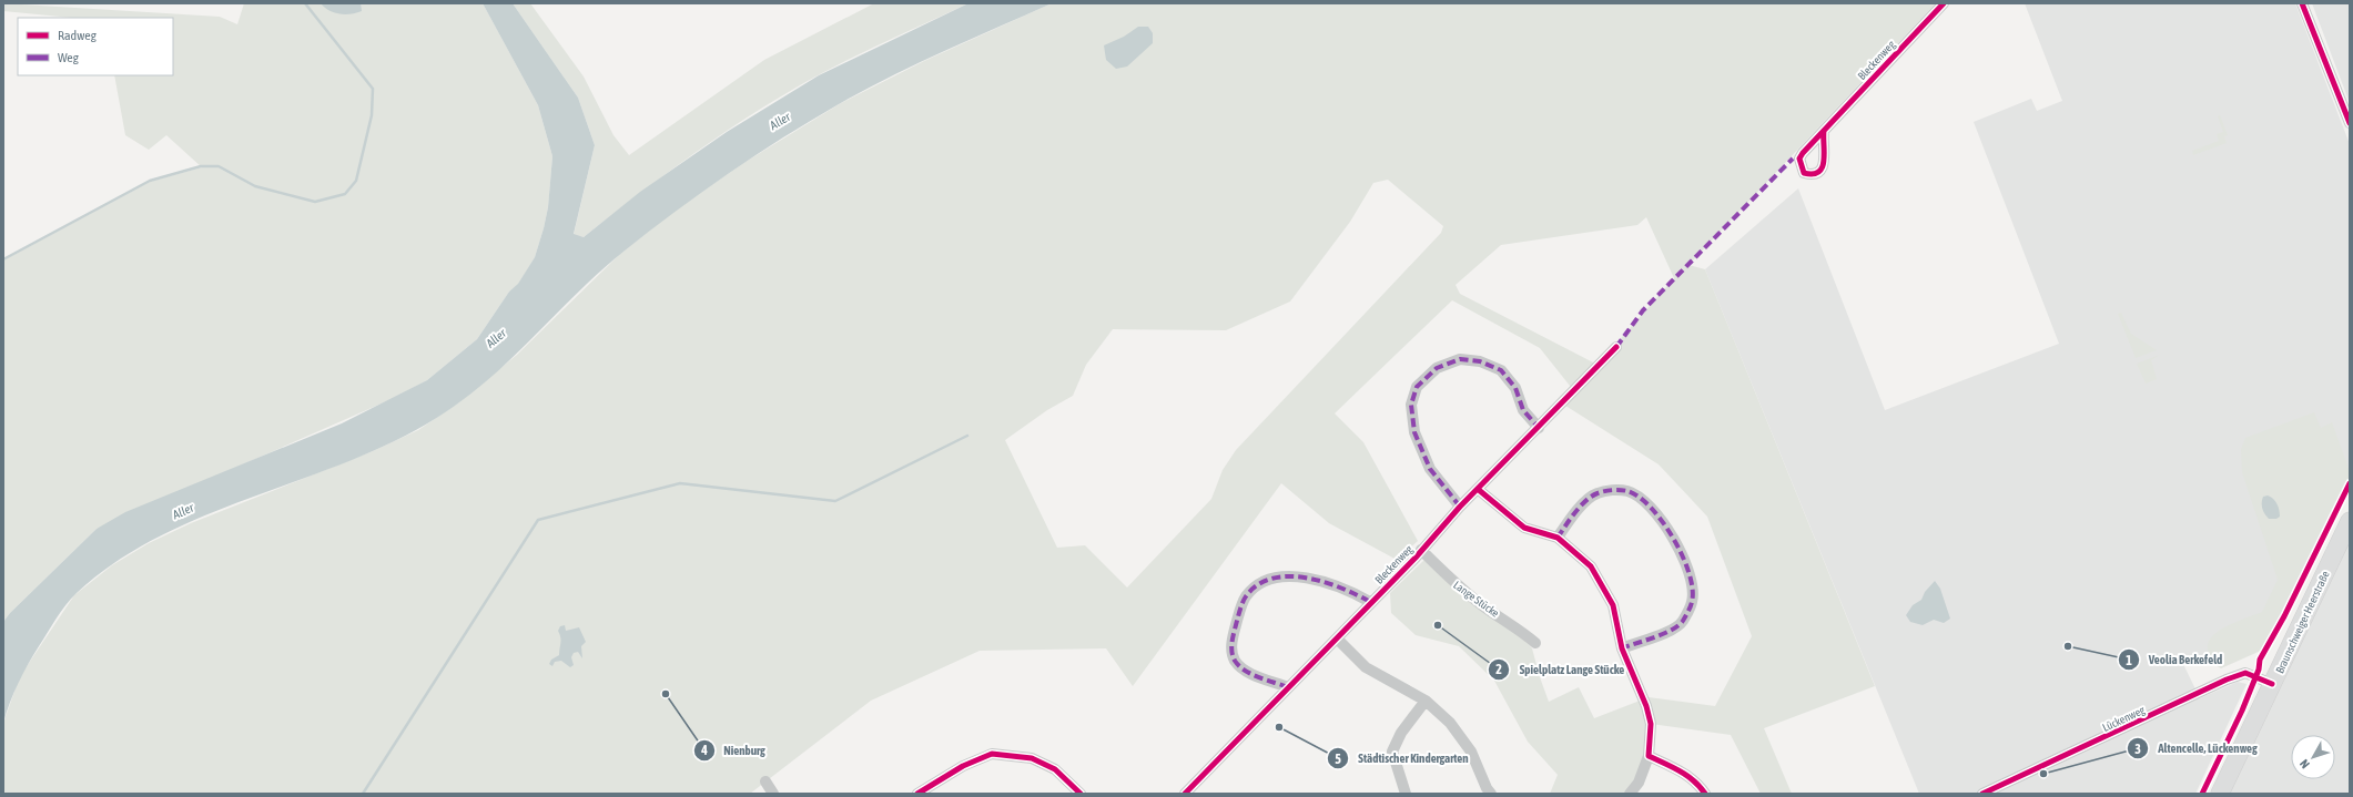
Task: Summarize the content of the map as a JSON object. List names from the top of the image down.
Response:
{
  "streets": {
    "main road": ["Braunschweiger Heerstraße"],
    "street": ["Bleckenweg", "Lange Stücke", "Lückenweg"]
  },
  "crossings": [
    ["Bleckenweg", "Lange Stücke"],
    ["Braunschweiger Heerstraße", "Lückenweg"]
  ],
  "water": ["Aller"],
  "places": [
    "Spielplatz Lange Stücke",
    "Veolia Berkefeld",
    "Nienburg",
    "Städtischer Kindergarten",
    "Altencelle, Lückenweg"
  ],
  "legend": ["Radweg", "Weg"],
  "north": "bottom left"
}
